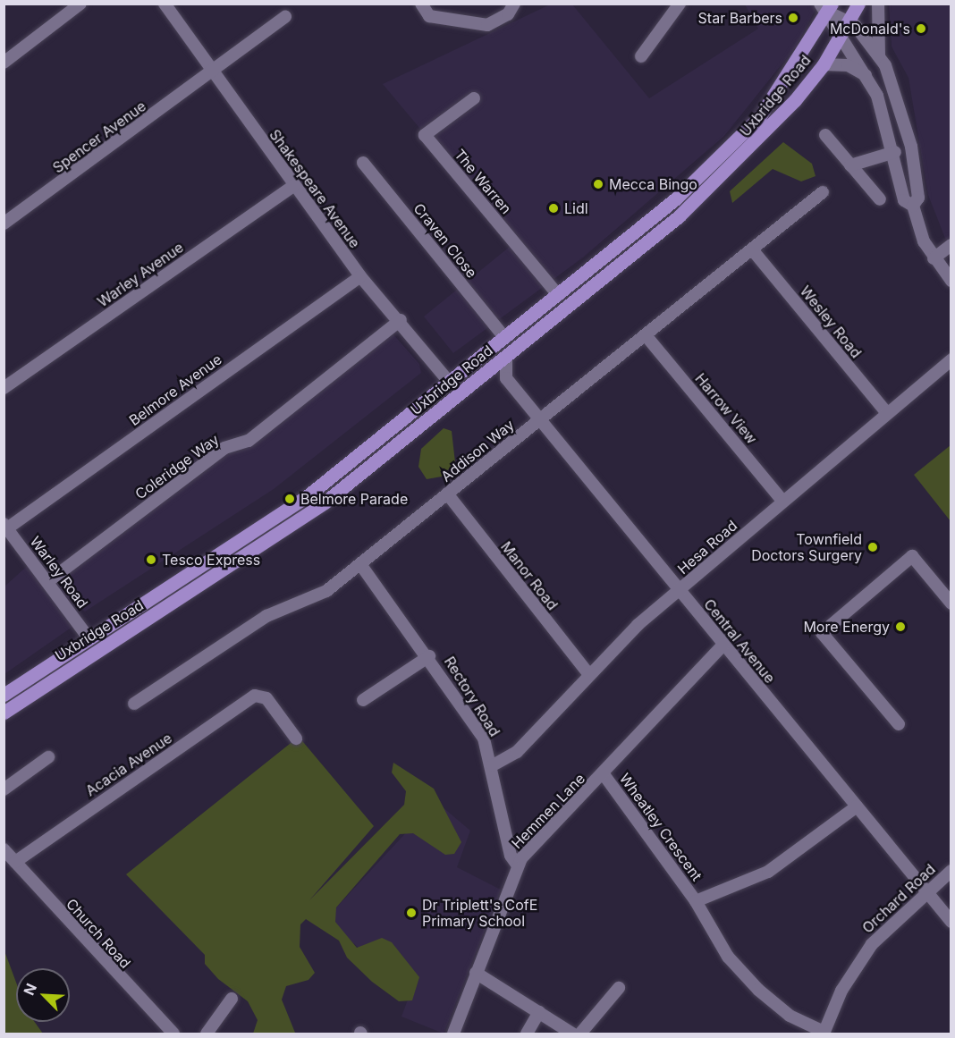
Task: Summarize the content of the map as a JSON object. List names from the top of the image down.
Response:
{
  "streets": {
    "main road": ["Uxbridge Road"],
    "street": [
      "Spencer Avenue",
      "The Warren",
      "Shakespeare Avenue",
      "Craven Close",
      "Warley Avenue",
      "Wesley Road",
      "Belmore Avenue",
      "Harrow View",
      "Addison Way",
      "Coleridge Way",
      "Hesa Road",
      "Warley Road",
      "Manor Road",
      "Central Avenue",
      "Rectory Road",
      "Acacia Avenue",
      "Hemmen Lane",
      "Wheatley Crescent",
      "Orchard Road",
      "Church Road"
    ]
  },
  "crossings": [
    ["Uxbridge Road", "The Warren"],
    ["Uxbridge Road", "Shakespeare Avenue"],
    ["Uxbridge Road", "Craven Close"],
    ["Uxbridge Road", "Warley Road"],
    ["Spencer Avenue", "Shakespeare Avenue"],
    ["Shakespeare Avenue", "Warley Avenue"],
    ["Shakespeare Avenue", "Belmore Avenue"],
    ["Shakespeare Avenue", "Coleridge Way"],
    ["Wesley Road", "Addison Way"],
    ["Wesley Road", "Hesa Road"],
    ["Belmore Avenue", "Warley Road"],
    ["Harrow View", "Addison Way"],
    ["Harrow View", "Hesa Road"],
    ["Addison Way", "Manor Road"],
    ["Addison Way", "Central Avenue"],
    ["Addison Way", "Rectory Road"],
    ["Coleridge Way", "Warley Road"],
    ["Hesa Road", "Manor Road"],
    ["Hesa Road", "Central Avenue"],
    ["Hesa Road", "Rectory Road"],
    ["Central Avenue", "Hemmen Lane"],
    ["Central Avenue", "Wheatley Crescent"],
    ["Central Avenue", "Orchard Road"],
    ["Rectory Road", "Hemmen Lane"],
    ["Acacia Avenue", "Church Road"],
    ["Hemmen Lane", "Wheatley Crescent"]
  ],
  "places": [
    "Star Barbers",
    "McDonald's",
    "Mecca Bingo",
    "Lidl",
    "Belmore Parade",
    "Townfield Doctors Surgery",
    "Tesco Express",
    "More Energy",
    "Dr Triplett's CofE Primary School"
  ],
  "north": "top left"
}
